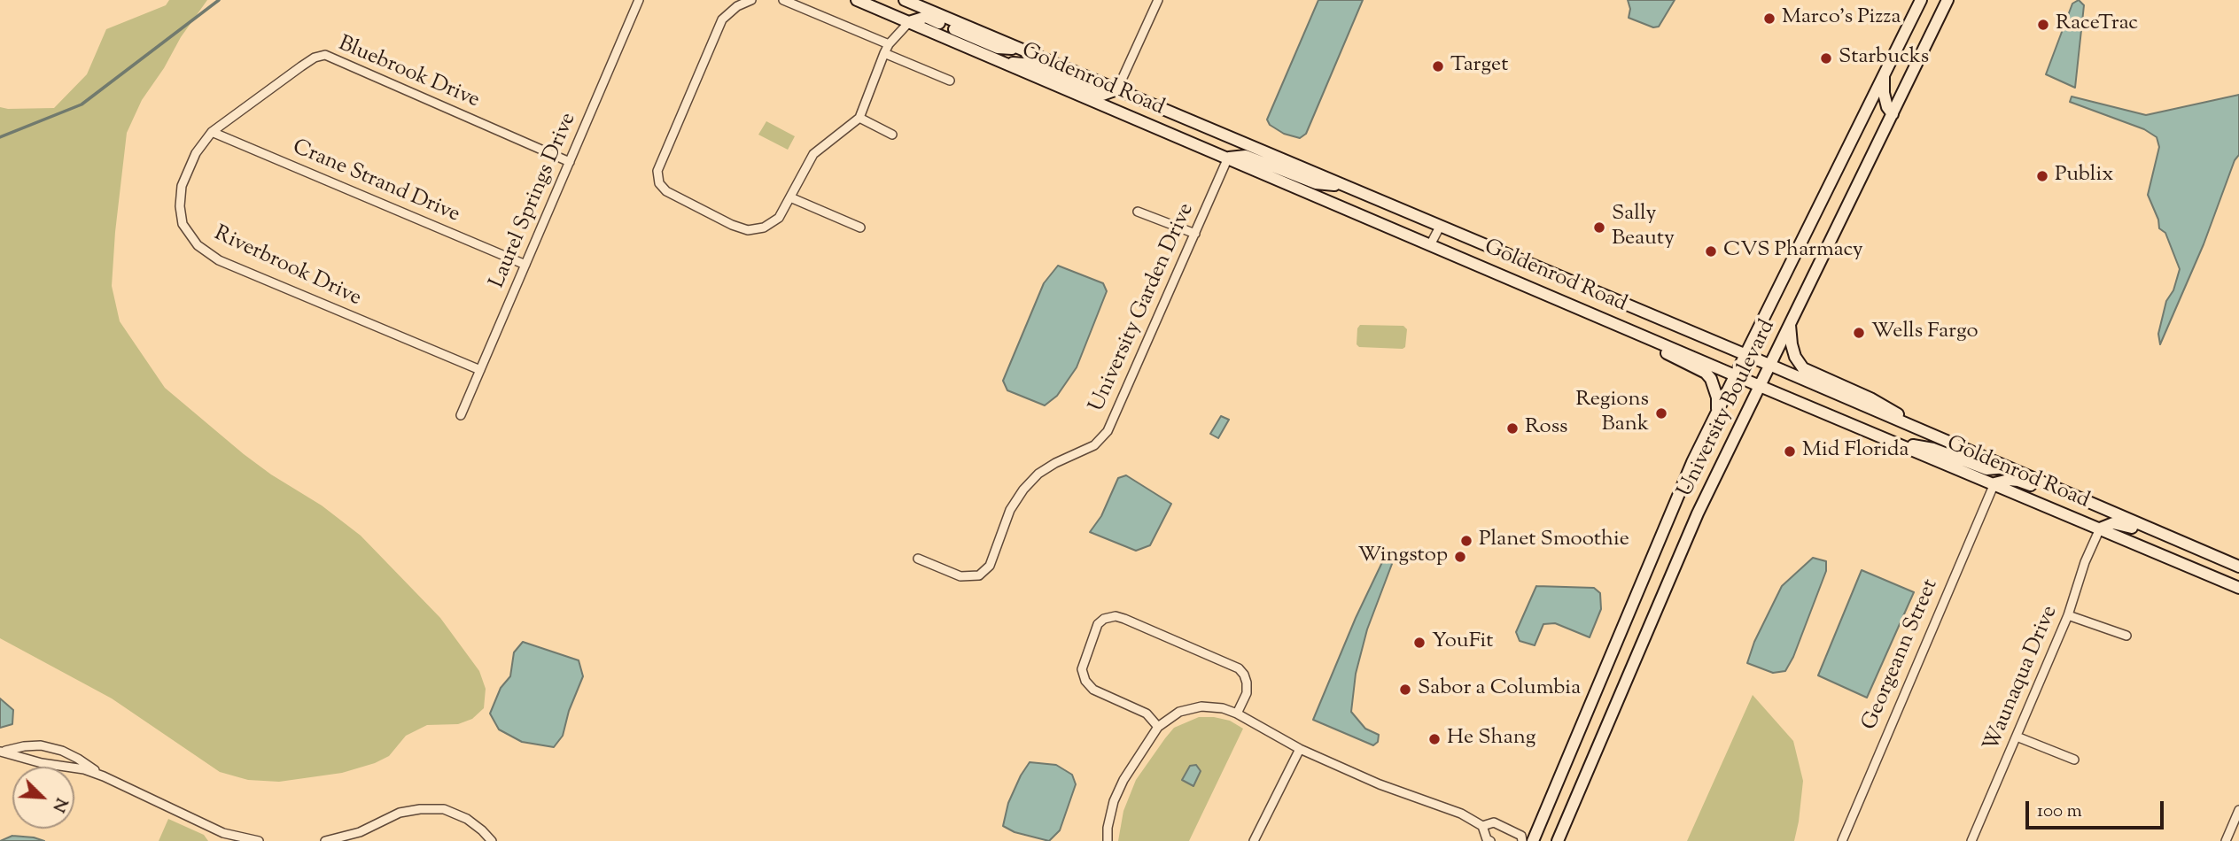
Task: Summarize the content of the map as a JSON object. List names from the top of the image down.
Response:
{
  "streets": {
    "main road": ["Goldenrod Road", "University Boulevard"],
    "street": [
      "Bluebrook Drive",
      "Crane Strand Drive",
      "Laurel Springs Drive",
      "Riverbrook Drive",
      "University Garden Drive",
      "Georgeann Street",
      "Waunaqua Drive"
    ]
  },
  "crossings": [
    ["Bluebrook Drive", "Crane Strand Drive"],
    ["Bluebrook Drive", "Laurel Springs Drive"],
    ["Bluebrook Drive", "Riverbrook Drive"],
    ["Goldenrod Road", "University Garden Drive"],
    ["Goldenrod Road", "University Boulevard"],
    ["Goldenrod Road", "Georgeann Street"],
    ["Goldenrod Road", "Waunaqua Drive"],
    ["Crane Strand Drive", "Laurel Springs Drive"],
    ["Crane Strand Drive", "Riverbrook Drive"],
    ["Laurel Springs Drive", "Riverbrook Drive"]
  ],
  "places": [
    "Marco's Pizza",
    "RaceTrac",
    "Starbucks",
    "Target",
    "Publix",
    "Sally Beauty",
    "CVS Pharmacy",
    "Wells Fargo",
    "Regions Bank",
    "Ross",
    "Mid Florida",
    "Planet Smoothie",
    "Wingstop",
    "YouFit",
    "Sabor a Columbia",
    "He Shang"
  ],
  "scale_bar": "100 m",
  "north": "bottom right"
}
